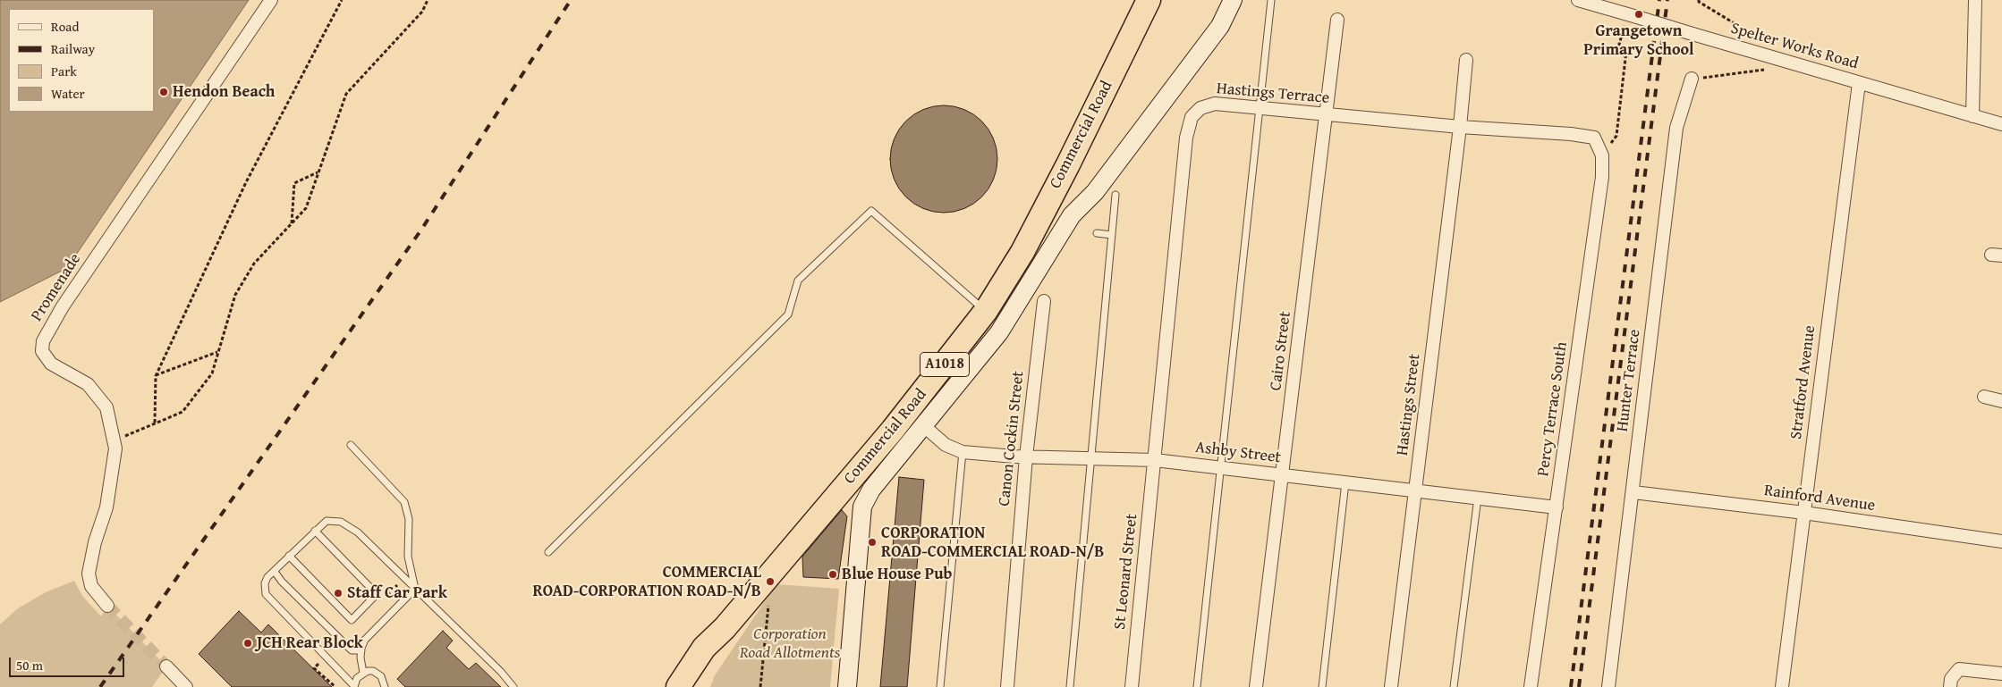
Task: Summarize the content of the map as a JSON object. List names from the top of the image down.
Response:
{
  "streets": {
    "highway": ["Commercial Road", "A1018"],
    "street": [
      "Spelter Works Road",
      "Hastings Terrace",
      "Promenade",
      "Cairo Street",
      "Hunter Terrace",
      "Stratford Avenue",
      "Hastings Street",
      "Percy Terrace South",
      "Canon Cockin Street",
      "Ashby Street",
      "Rainford Avenue",
      "St Leonard Street"
    ]
  },
  "crossings": [
    ["Spelter Works Road", "Stratford Avenue"],
    ["Hastings Terrace", "Cairo Street"],
    ["Hastings Terrace", "Hastings Street"],
    ["Hastings Terrace", "Percy Terrace South"],
    ["Hastings Terrace", "Ashby Street"],
    ["Hastings Terrace", "St Leonard Street"],
    ["Commercial Road", "Ashby Street"],
    ["Cairo Street", "Ashby Street"],
    ["Hunter Terrace", "Rainford Avenue"],
    ["Stratford Avenue", "Rainford Avenue"],
    ["Hastings Street", "Ashby Street"],
    ["Percy Terrace South", "Ashby Street"],
    ["Canon Cockin Street", "Ashby Street"],
    ["Ashby Street", "St Leonard Street"]
  ],
  "parks": ["Corporation Road Allotments"],
  "places": [
    "Grangetown Primary School",
    "Hendon Beach",
    "CORPORATION ROAD-COMMERCIAL ROAD-N/B",
    "Blue House Pub",
    "COMMERCIAL ROAD-CORPORATION ROAD-N/B",
    "Staff Car Park",
    "JCH Rear Block"
  ],
  "legend": [
    "Road",
    "Railway",
    "Park",
    "Water"
  ],
  "scale_bar": "50 m"
}
